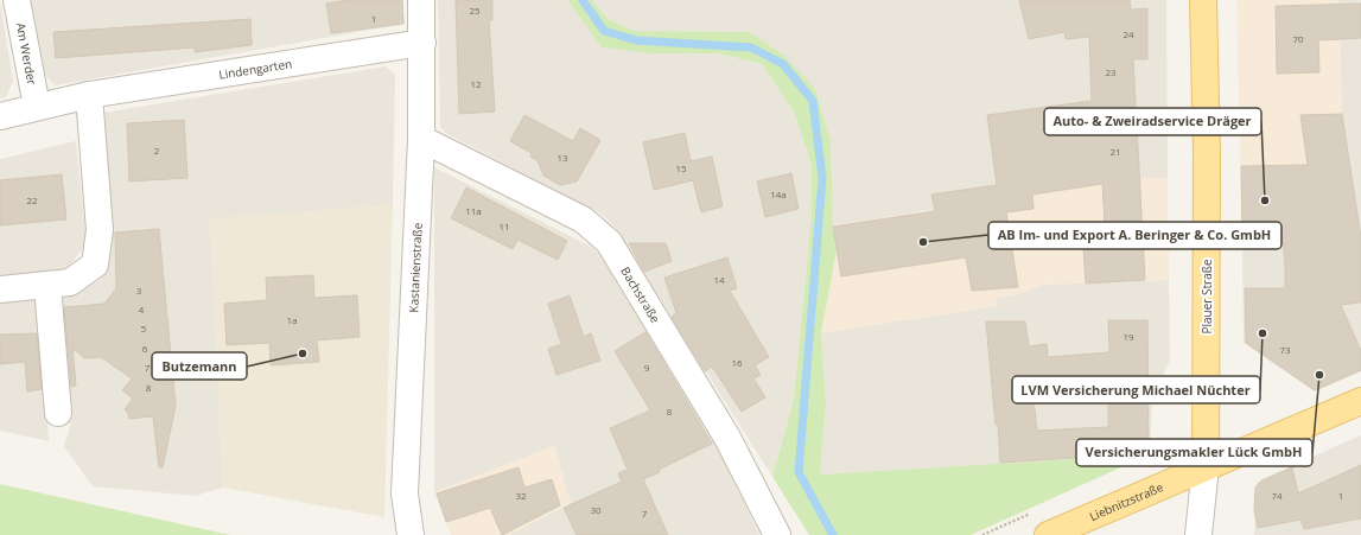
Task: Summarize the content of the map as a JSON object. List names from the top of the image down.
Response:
{
  "streets": {
    "main road": ["Plauer Straße", "Liebnitzstraße"],
    "street": [
      "Am Werder",
      "Lindengarten",
      "Kastanienstraße",
      "Bachstraße"
    ]
  },
  "crossings": [
    ["Am Werder", "Lindengarten"],
    ["Lindengarten", "Kastanienstraße"],
    ["Kastanienstraße", "Bachstraße"],
    ["Plauer Straße", "Liebnitzstraße"]
  ],
  "places": [
    "Auto- & Zweiradservice Dräger",
    "AB Im- und Export A. Beringer & Co. GmbH",
    "LVM Versicherung Michael Nüchter",
    "Butzemann",
    "Versicherungsmakler Lück GmbH"
  ],
  "house_numbers": [
    "25",
    "1",
    "24",
    "70",
    "23",
    "12",
    "2",
    "21",
    "13",
    "15",
    "14a",
    "22",
    "11a",
    "11",
    "14",
    "3",
    "4",
    "1a",
    "5",
    "19",
    "6",
    "73",
    "16",
    "7",
    "9",
    "8",
    "8",
    "32",
    "74",
    "1",
    "30",
    "7"
  ]
}
